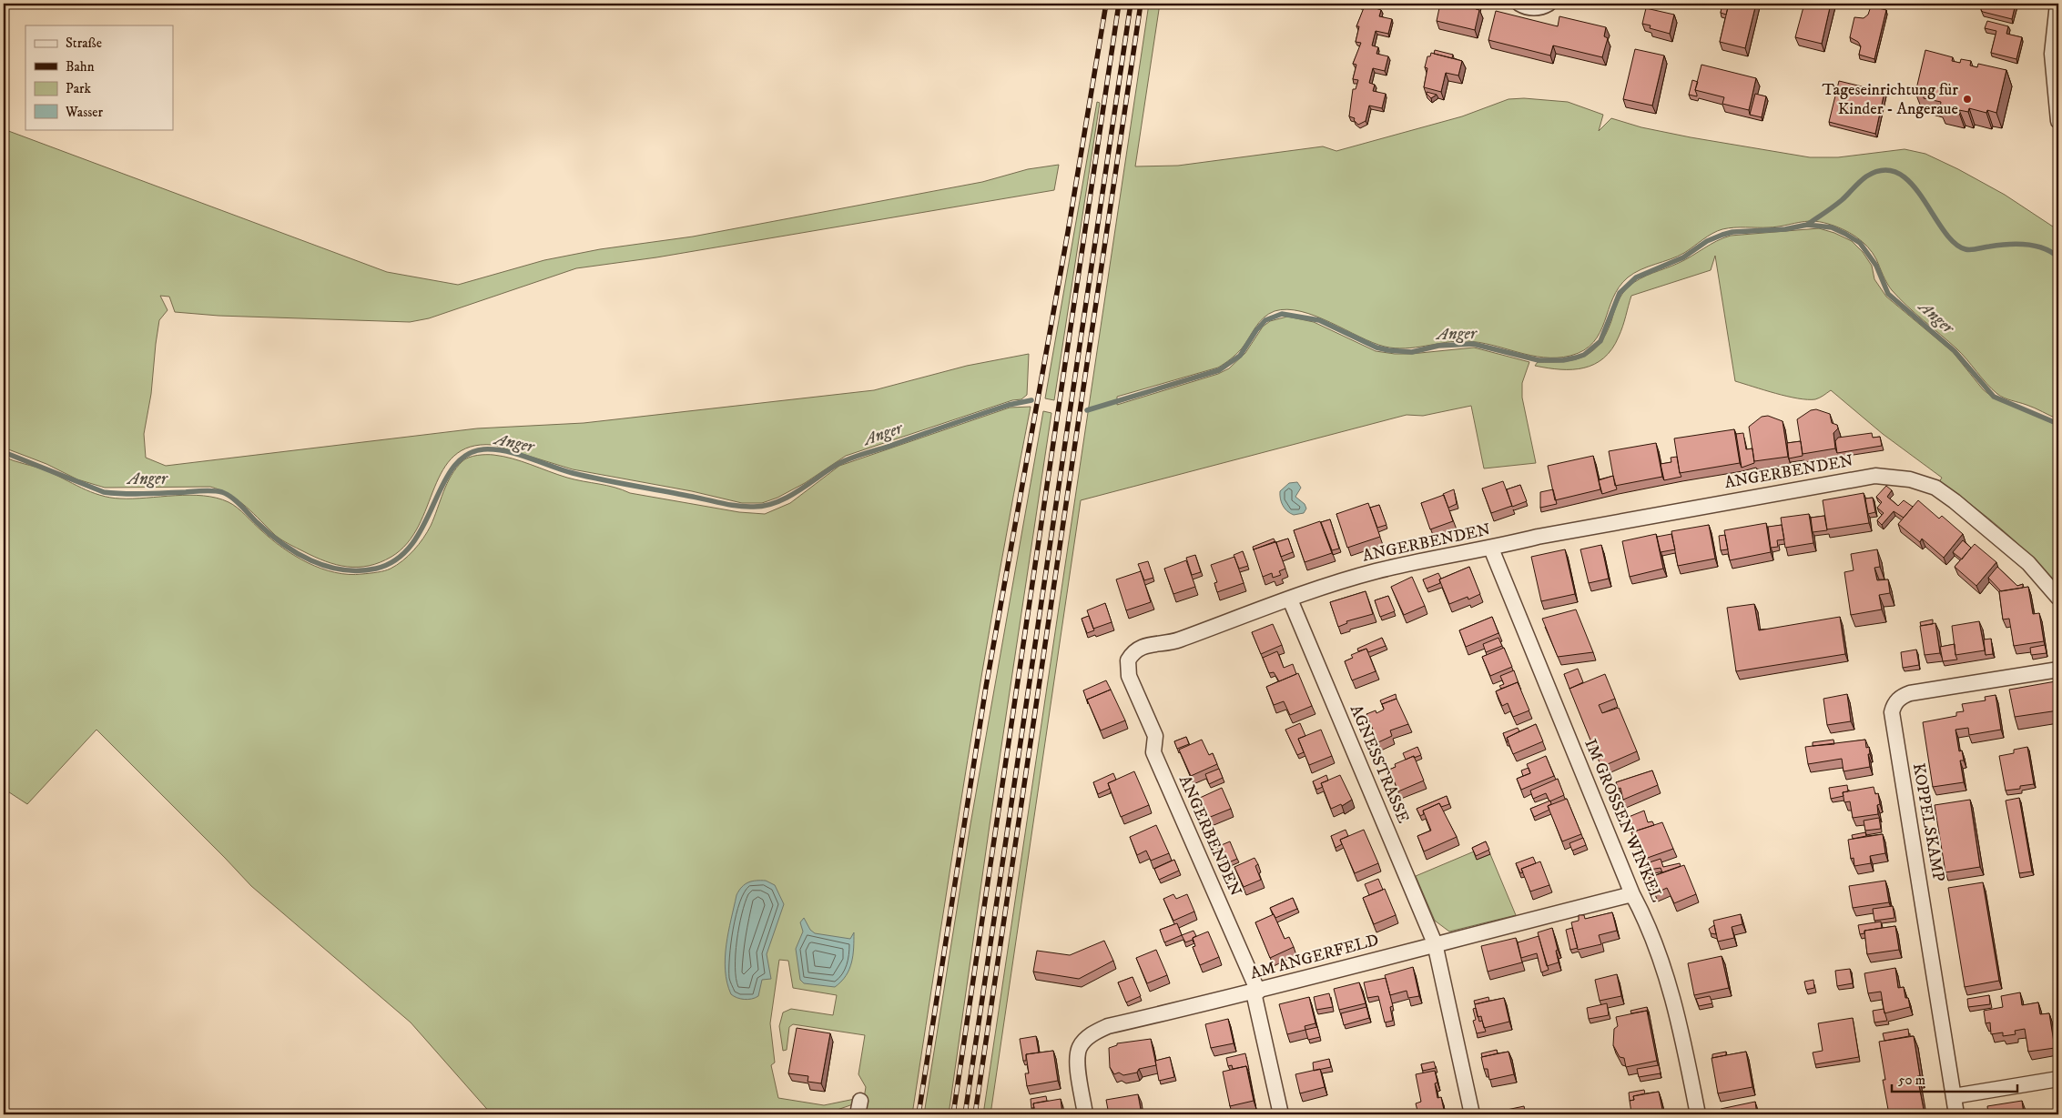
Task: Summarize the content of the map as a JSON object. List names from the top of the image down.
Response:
{
  "streets": {
    "street": [
      "ANGERBENDEN",
      "AGNESSTRASSE",
      "IM GROSSEN WINKEL",
      "KOPPELSKAMP",
      "AM ANGERFELD"
    ]
  },
  "crossings": [
    ["ANGERBENDEN", "AGNESSTRASSE"],
    ["ANGERBENDEN", "IM GROSSEN WINKEL"],
    ["ANGERBENDEN", "AM ANGERFELD"],
    ["AGNESSTRASSE", "AM ANGERFELD"],
    ["IM GROSSEN WINKEL", "AM ANGERFELD"]
  ],
  "water": ["Anger"],
  "places": ["Tageseinrichtung für Kinder - Angeraue"],
  "legend": [
    "Straße",
    "Bahn",
    "Park",
    "Wasser"
  ],
  "scale_bar": "50 m"
}
